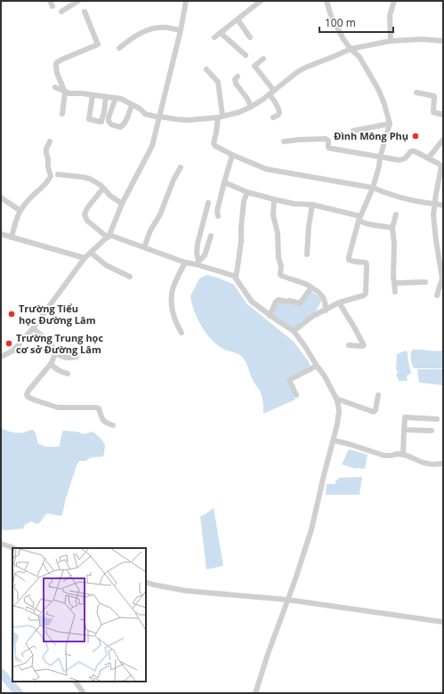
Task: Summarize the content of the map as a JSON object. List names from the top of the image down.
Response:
{
  "places": ["Đình Mông Phụ", "Trường Tiểu học Đường Lâm", "Trường Trung học cơ sở Đường Lâm"],
  "scale_bar": "100 m"
}
